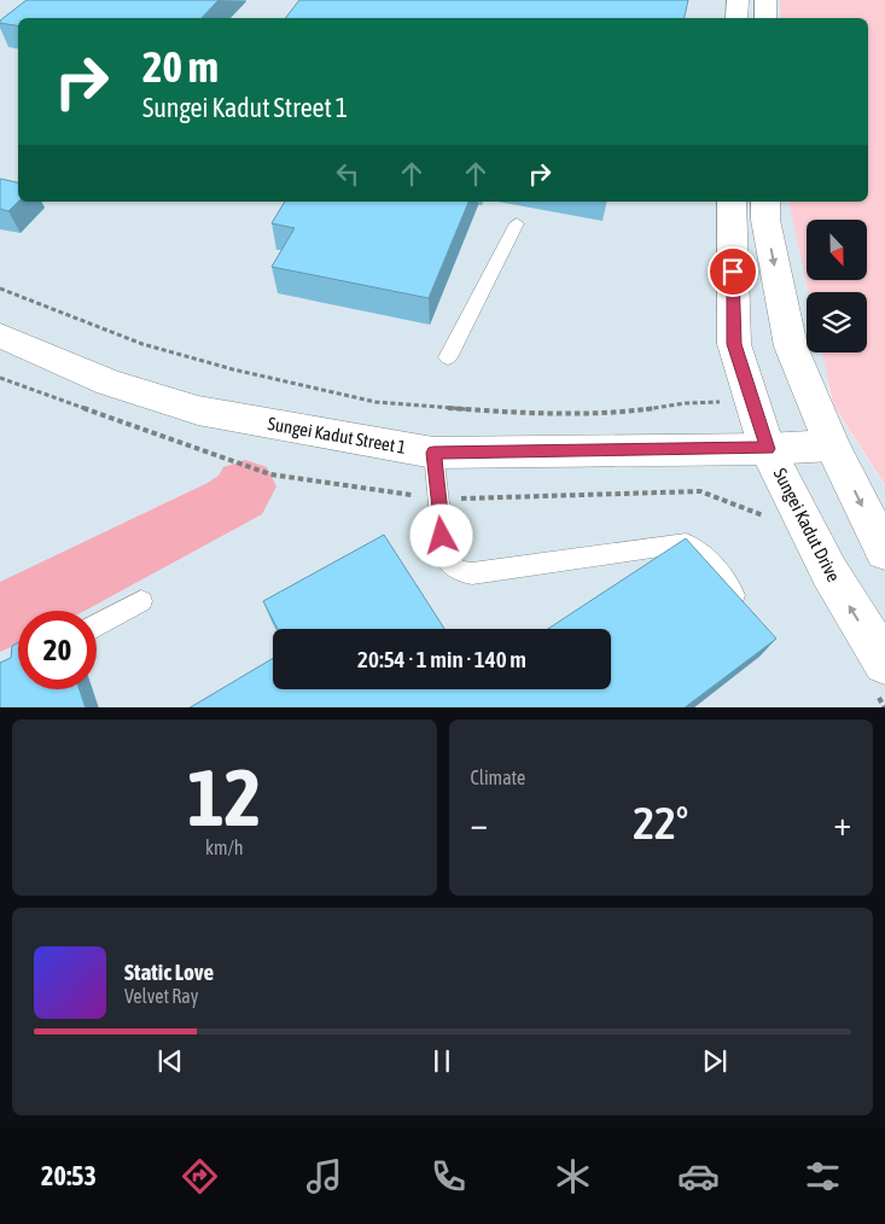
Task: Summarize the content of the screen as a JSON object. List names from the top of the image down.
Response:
{
  "streets": {
    "main road": ["Sungei Kadut Street 1", "Sungei Kadut Drive"]
  },
  "crossings": [
    ["Sungei Kadut Street 1", "Sungei Kadut Drive"]
  ],
  "north": "bottom",
  "page": {
    "turn": ["20 m", "Sungei Kadut Street 1"],
    "limit": "20",
    "trip": "20:54 · 1 min · 140 m",
    "tile": [
      ["12", "km/h"],
      "Climate"
    ],
    "heat": ["−", "22°", "+"],
    "song": ["Static Love", "Velvet Ray"],
    "tabs": "20:53"
  }
}
